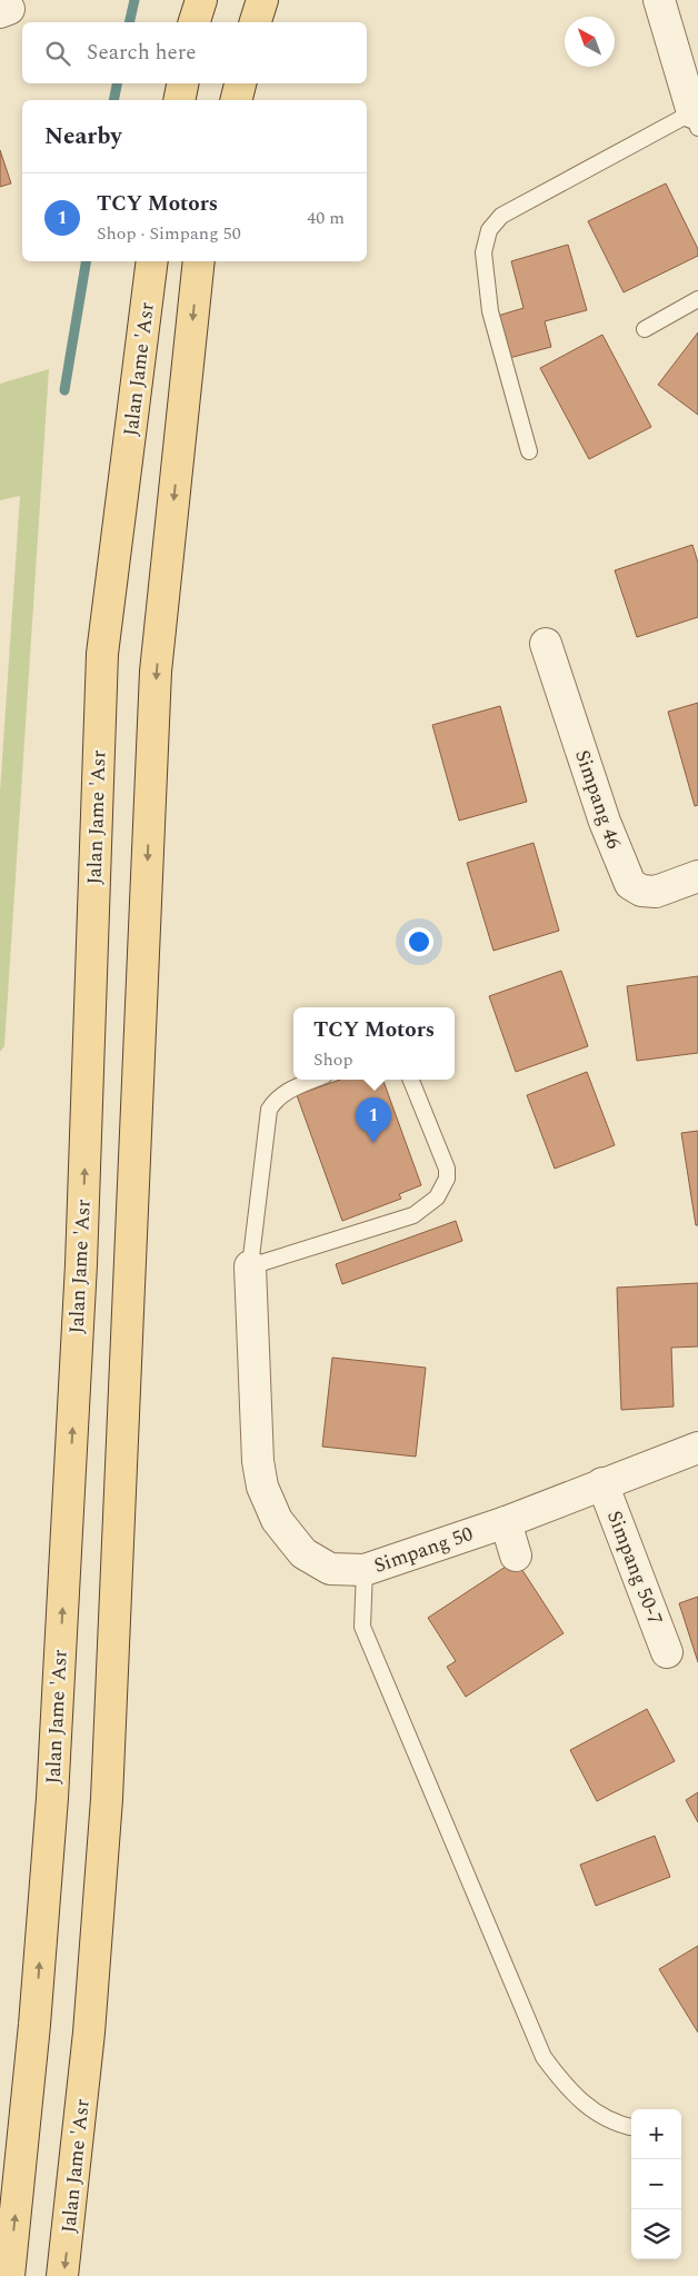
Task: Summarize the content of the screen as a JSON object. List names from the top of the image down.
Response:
{
  "streets": {
    "main road": ["Jalan Jame 'Asr"],
    "street": ["Simpang 46", "Simpang 50", "Simpang 50-7"]
  },
  "crossings": [
    ["Simpang 50", "Simpang 50-7"]
  ],
  "north": "top left",
  "page": {
    "search": "Search here",
    "heading": "Nearby",
    "list": [
      {
        "mark": "1",
        "name": "TCY Motors",
        "note": "Shop · Simpang 50",
        "value": "40 m"
      }
    ],
    "popup": ["TCY Motors", "Shop"],
    "pins": "1",
    "map_buttons": ["+", "−"]
  }
}
